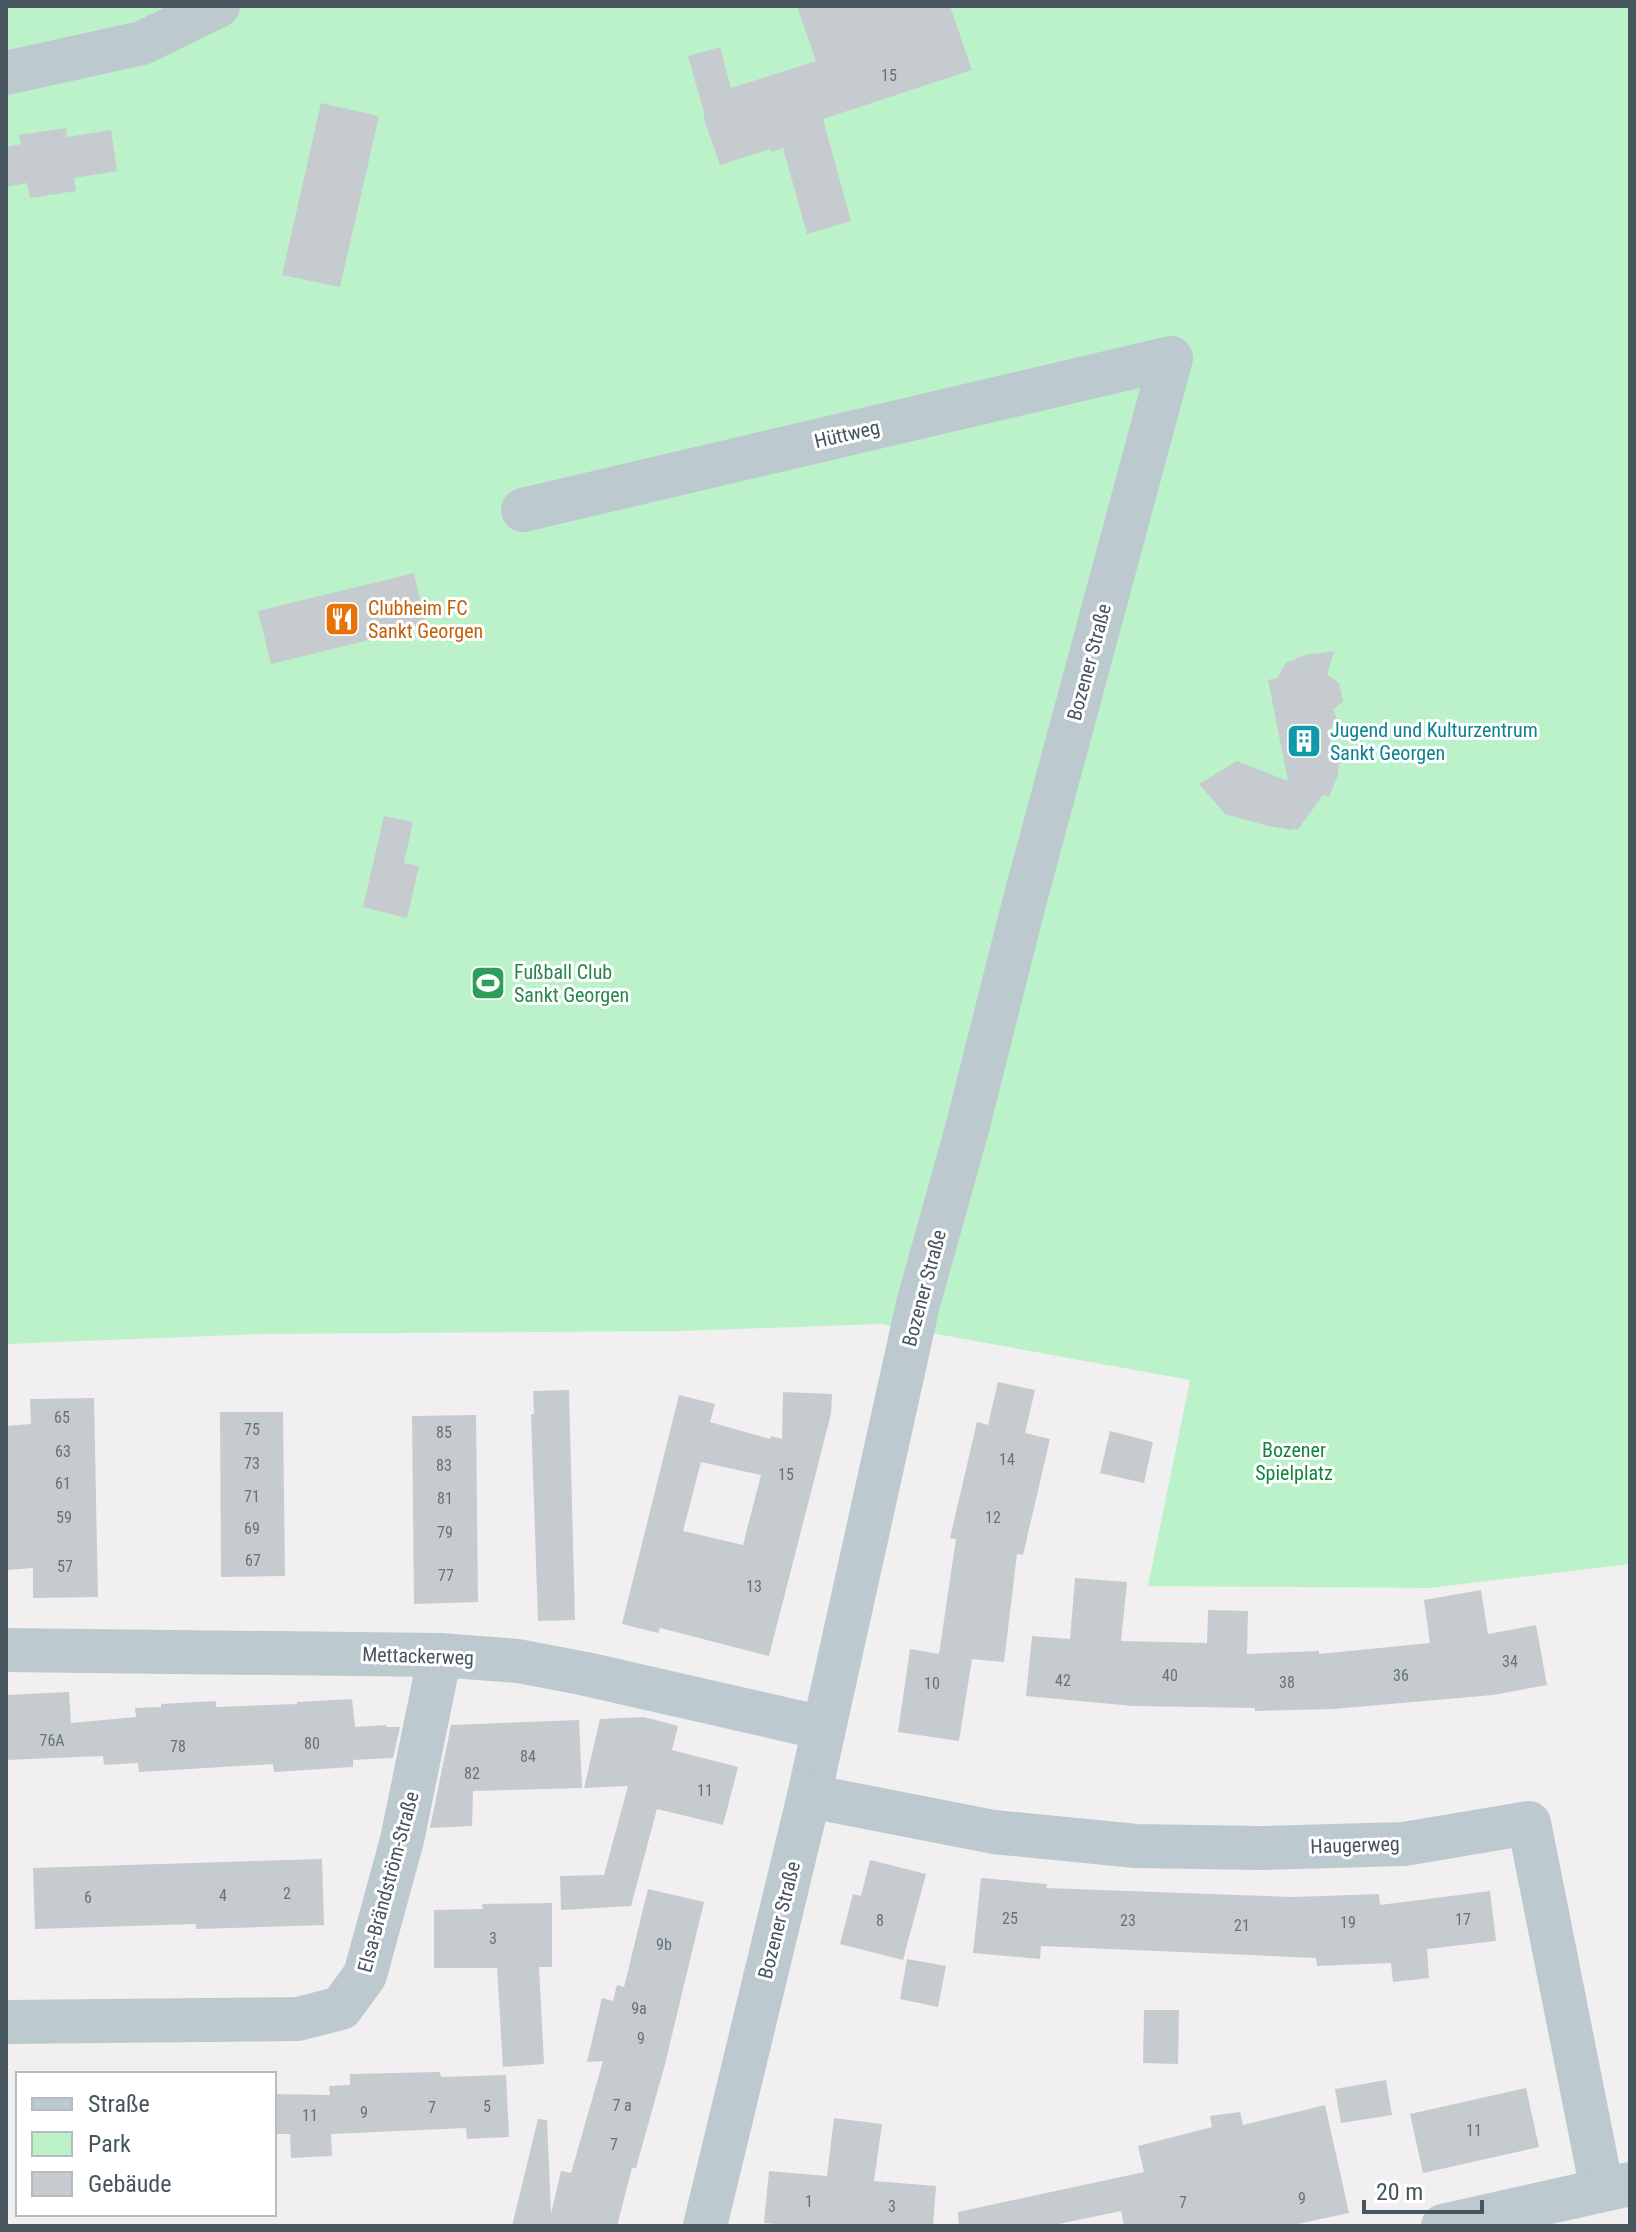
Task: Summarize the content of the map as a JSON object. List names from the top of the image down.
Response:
{
  "streets": {
    "street": [
      "Hüttweg",
      "Bozener Straße",
      "Mettackerweg",
      "Haugerweg",
      "Elsa-Brändström-Straße"
    ]
  },
  "crossings": [
    ["Hüttweg", "Bozener Straße"],
    ["Bozener Straße", "Mettackerweg"],
    ["Bozener Straße", "Haugerweg"],
    ["Mettackerweg", "Elsa-Brändström-Straße"]
  ],
  "parks": ["Bozener Spielplatz"],
  "places": {
    "restaurant": ["Clubheim FC Sankt Georgen"],
    "building": ["Jugend und Kulturzentrum Sankt Georgen"],
    "sports": ["Fußball Club Sankt Georgen"]
  },
  "house_numbers": [
    "15",
    "65",
    "75",
    "85",
    "63",
    "14",
    "73",
    "83",
    "15",
    "61",
    "71",
    "81",
    "59",
    "12",
    "69",
    "79",
    "67",
    "57",
    "77",
    "13",
    "34",
    "40",
    "36",
    "42",
    "38",
    "10",
    "76A",
    "80",
    "78",
    "84",
    "82",
    "11",
    "2",
    "4",
    "6",
    "25",
    "17",
    "8",
    "23",
    "19",
    "21",
    "3",
    "9b",
    "9a",
    "9",
    "7 a",
    "5",
    "7",
    "9",
    "11",
    "11",
    "7",
    "9",
    "1",
    "7",
    "3"
  ],
  "legend": ["Straße", "Park", "Gebäude"],
  "scale_bar": "20 m"
}
